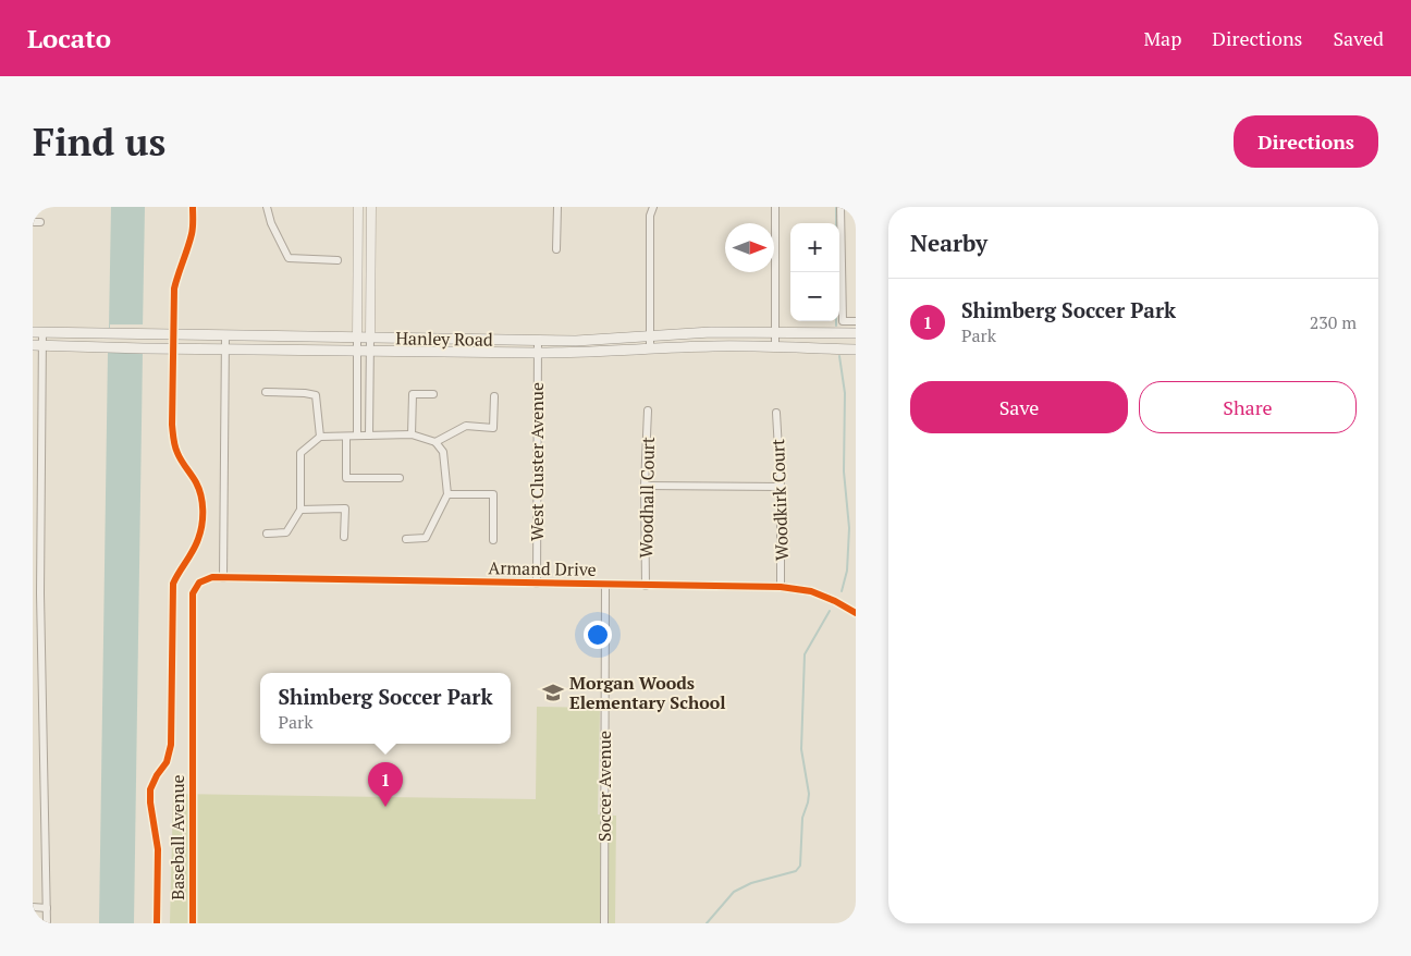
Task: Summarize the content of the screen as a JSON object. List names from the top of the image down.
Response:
{
  "streets": {
    "main road": ["Hanley Road"],
    "street": [
      "West Cluster Avenue",
      "Woodhall Court",
      "Woodkirk Court",
      "Armand Drive",
      "Soccer Avenue",
      "Baseball Avenue"
    ]
  },
  "crossings": [
    ["Hanley Road", "West Cluster Avenue"],
    ["West Cluster Avenue", "Armand Drive"],
    ["Woodhall Court", "Armand Drive"],
    ["Woodkirk Court", "Armand Drive"],
    ["Armand Drive", "Soccer Avenue"],
    ["Armand Drive", "Baseball Avenue"]
  ],
  "places": {
    "school or university": ["Morgan Woods Elementary School"]
  },
  "north": "right",
  "page": {
    "header": "Locato",
    "nav": ["Map", "Directions", "Saved"],
    "buttons": [
      "Directions",
      ["Save", "Share"]
    ],
    "title": "Find us",
    "heading": "Nearby",
    "map_buttons": ["+", "−"],
    "list": [
      {
        "mark": "1",
        "name": "Shimberg Soccer Park",
        "note": "Park",
        "value": "230 m"
      }
    ],
    "popup": ["Shimberg Soccer Park", "Park"],
    "pins": "1"
  }
}
